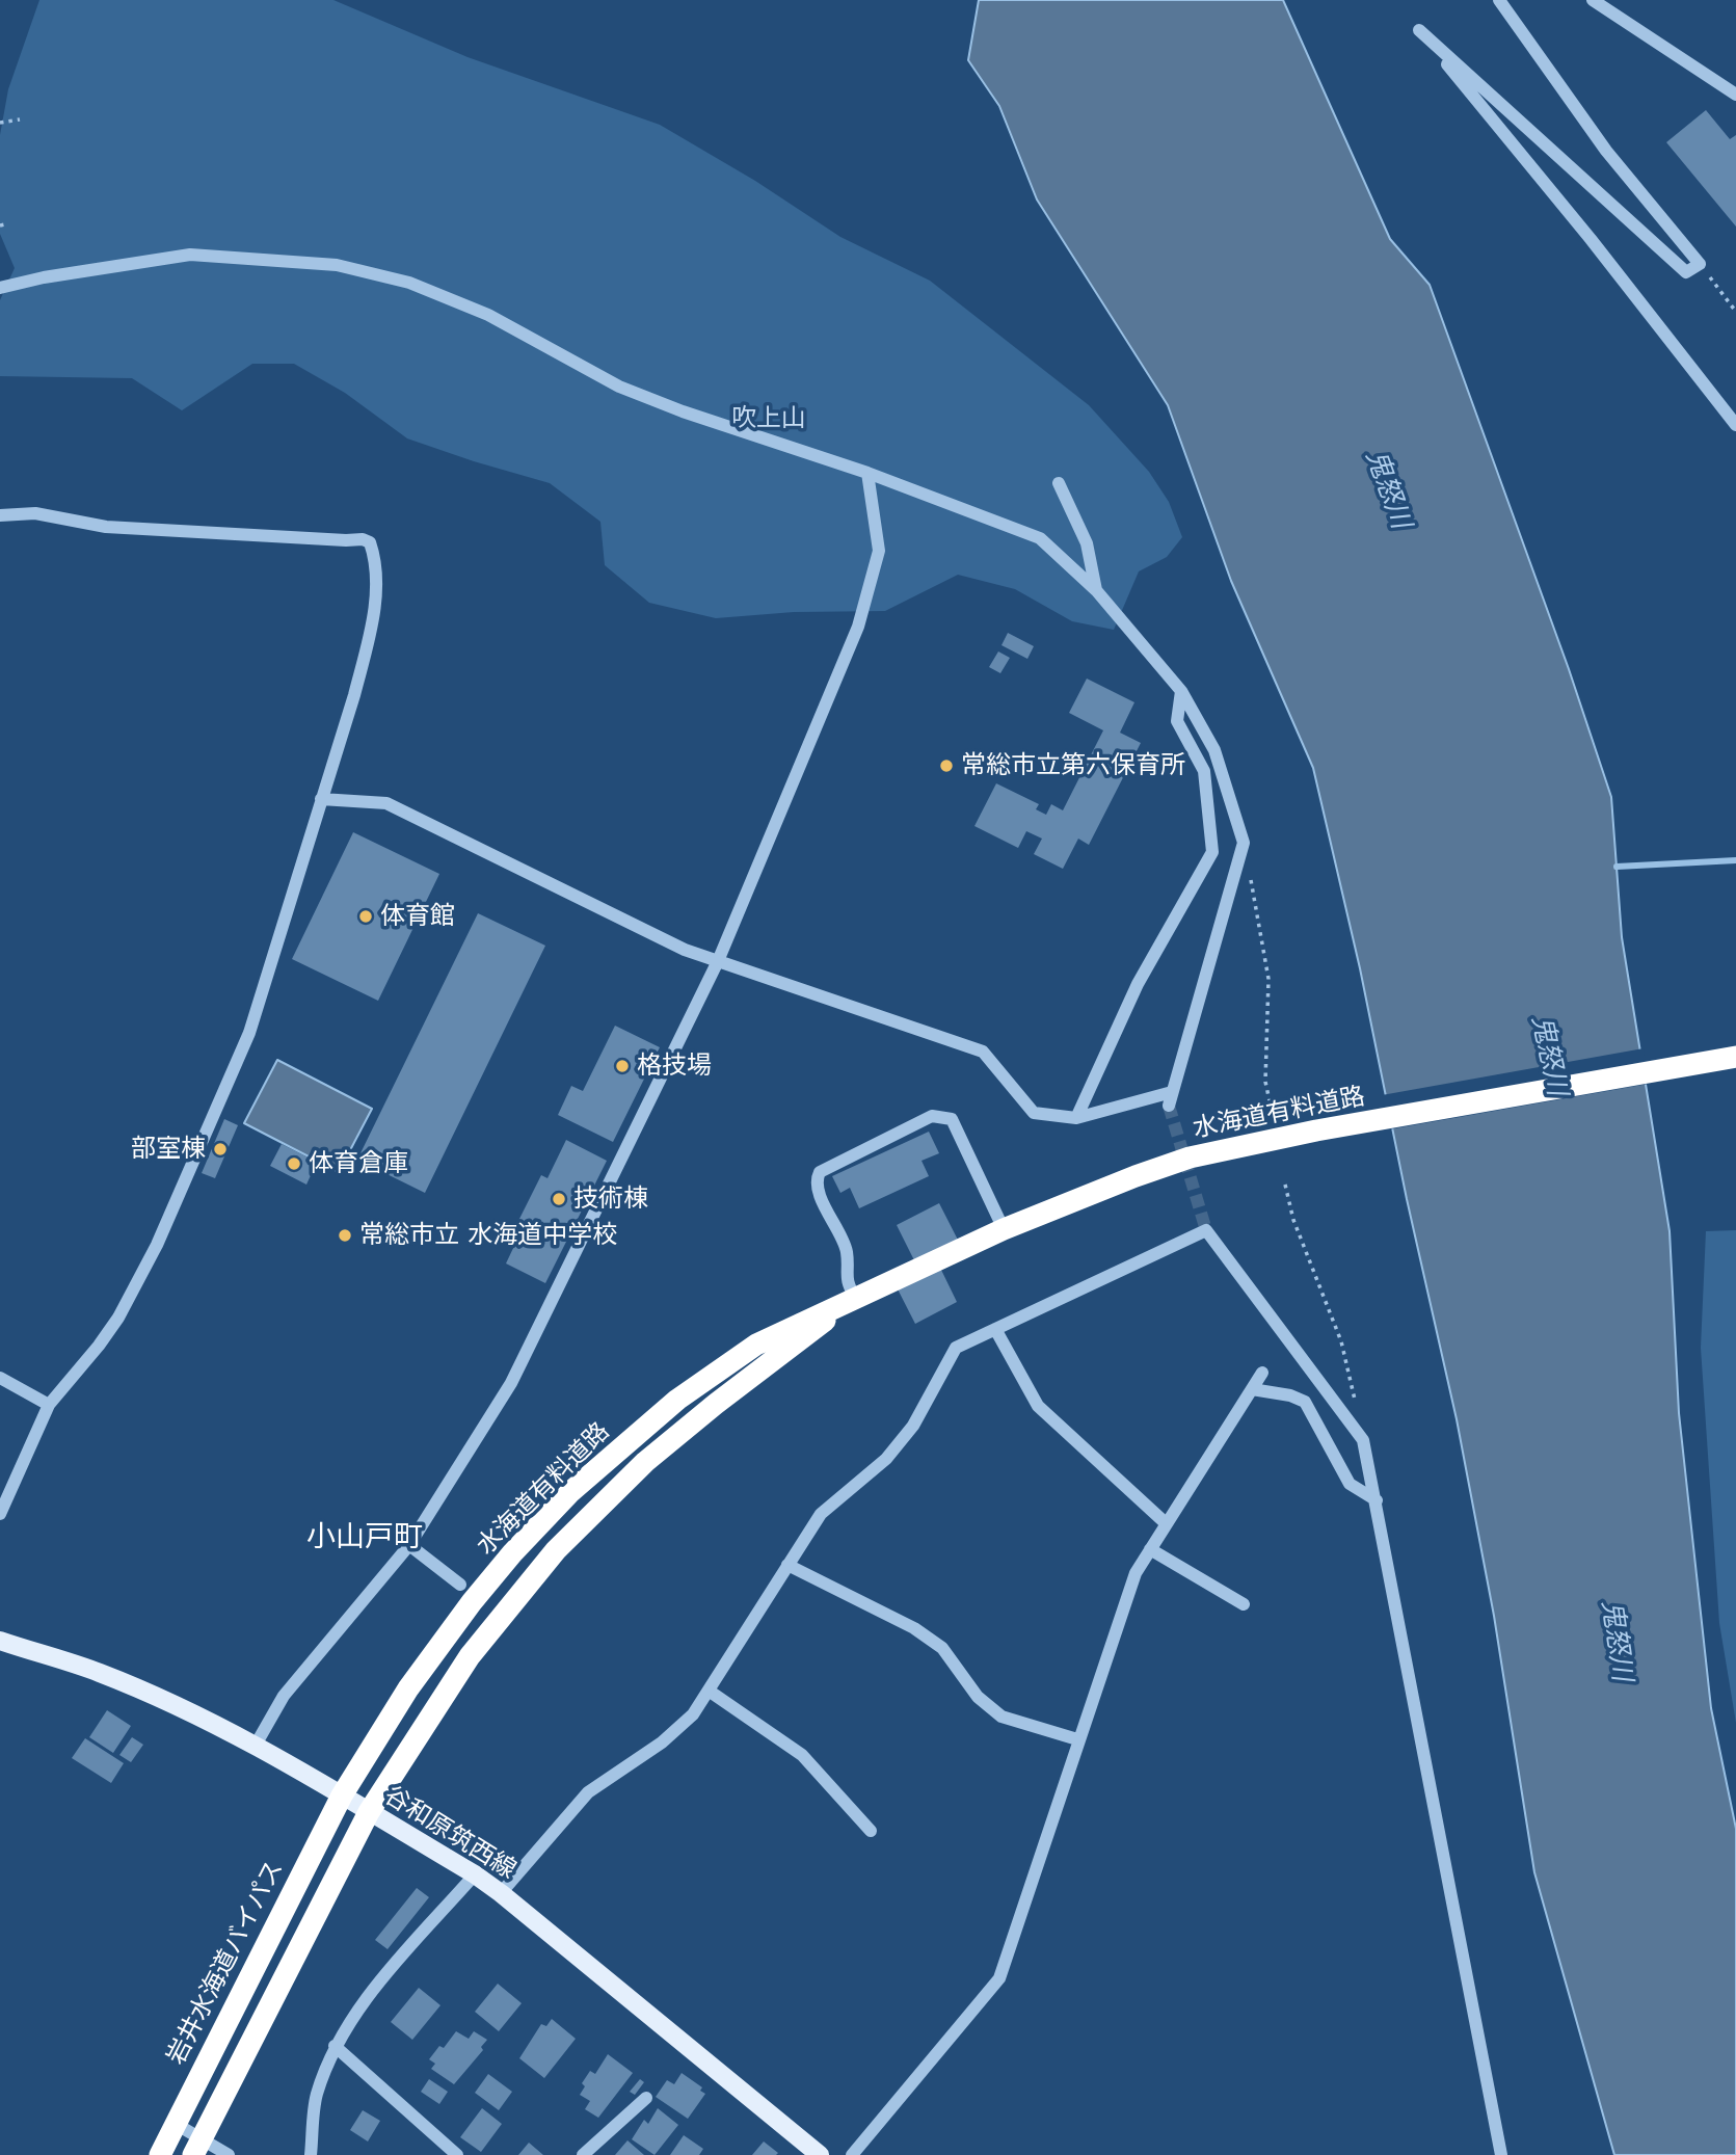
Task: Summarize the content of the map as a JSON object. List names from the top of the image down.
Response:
{
  "streets": {
    "highway": ["水海道有料道路", "岩井水海道バイパス"],
    "main road": ["谷和原筑西線"]
  },
  "crossings": [
    ["水海道有料道路", "谷和原筑西線"],
    ["水海道有料道路", "岩井水海道バイパス"],
    ["谷和原筑西線", "岩井水海道バイパス"]
  ],
  "districts": ["小山戸町"],
  "water": ["鬼怒川"],
  "parks": ["吹上山"],
  "places": [
    "常総市立第六保育所",
    "体育館",
    "格技場",
    "部室棟",
    "体育倉庫",
    "技術棟",
    "常総市立 水海道中学校"
  ]
}
